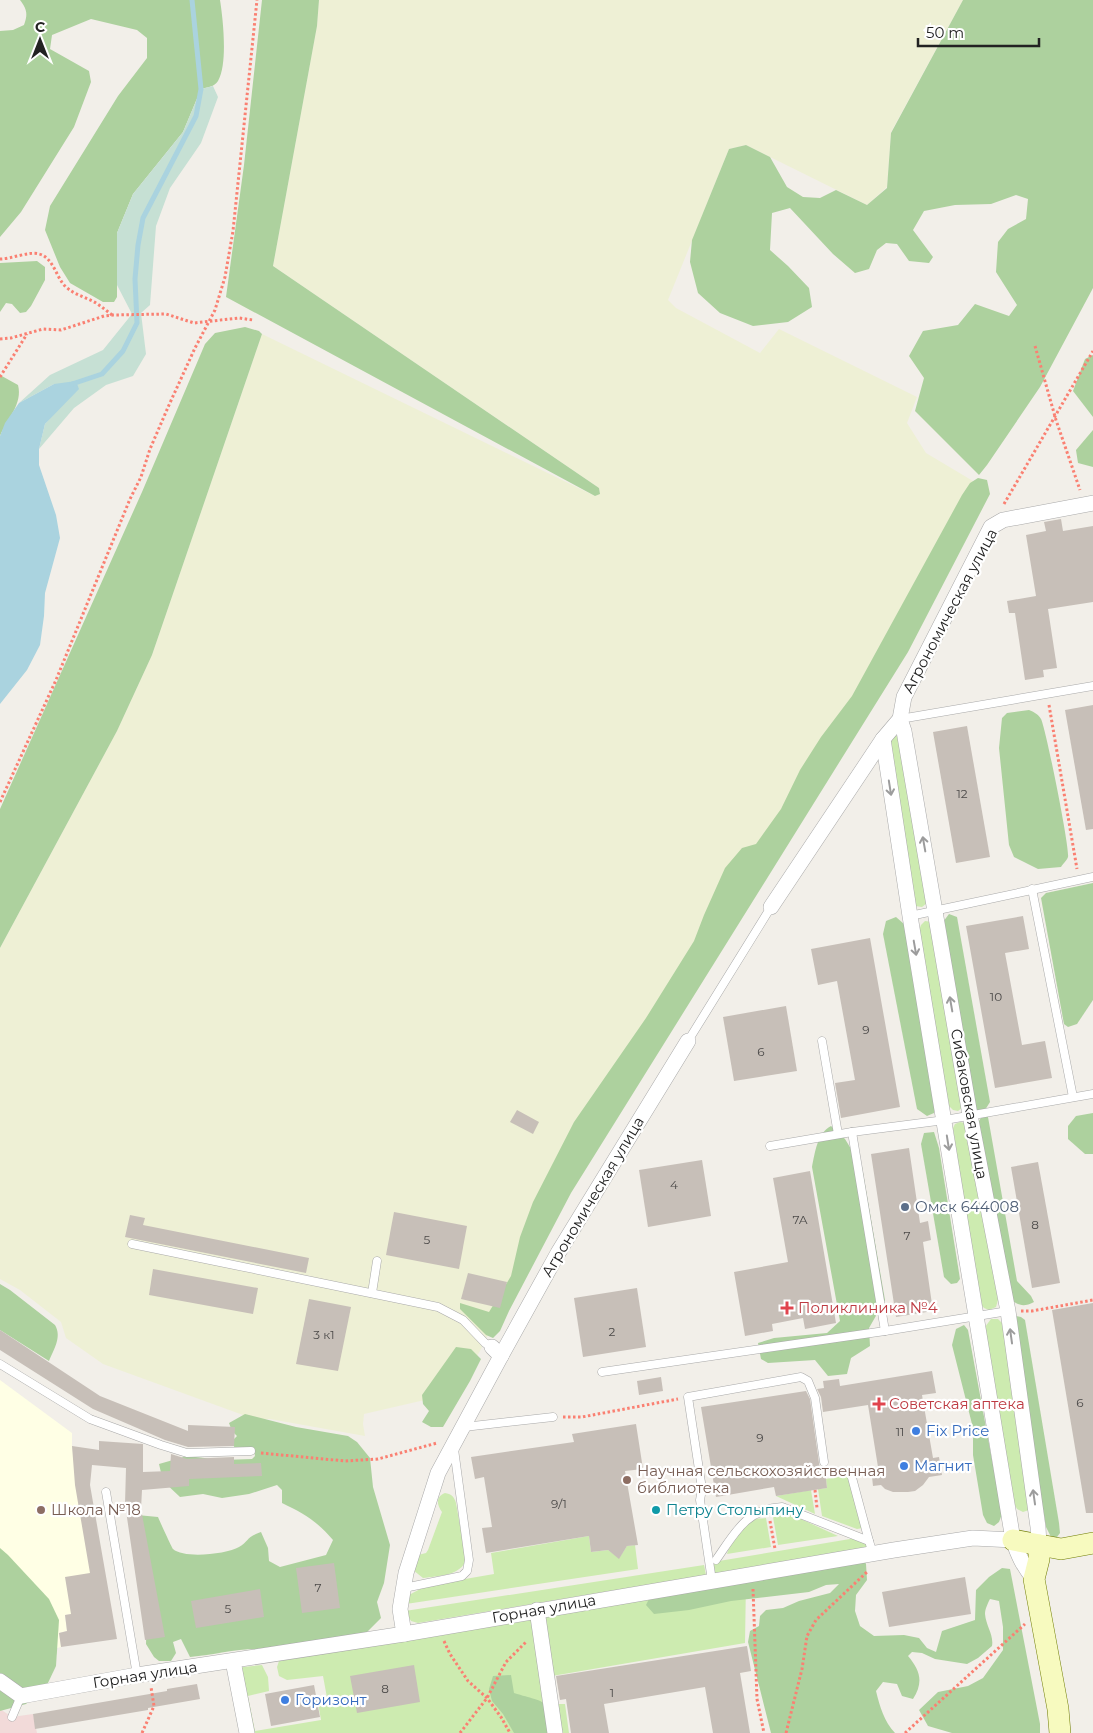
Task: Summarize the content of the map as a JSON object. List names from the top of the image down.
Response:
{
  "streets": {
    "street": ["Агрономическая улица", "Сибаковская улица", "Горная улица"]
  },
  "crossings": [
    ["Агрономическая улица", "Сибаковская улица"],
    ["Агрономическая улица", "Горная улица"],
    ["Сибаковская улица", "Горная улица"]
  ],
  "places": {
    "other": [
      "Омск 644008",
      "Fix Price",
      "Магнит",
      "Научная сельскохозяйственная библиотека",
      "Школа №18",
      "Петру Столыпину",
      "Горизонт"
    ],
    "health": ["Поликлиника №4", "Советская аптека"]
  },
  "house_numbers": [
    "12",
    "10",
    "9",
    "6",
    "4",
    "7А",
    "8",
    "7",
    "5",
    "2",
    "3 к1",
    "6",
    "11",
    "9",
    "9/1",
    "7",
    "5",
    "8",
    "1"
  ],
  "scale_bar": "50 m",
  "north": "top"
}
